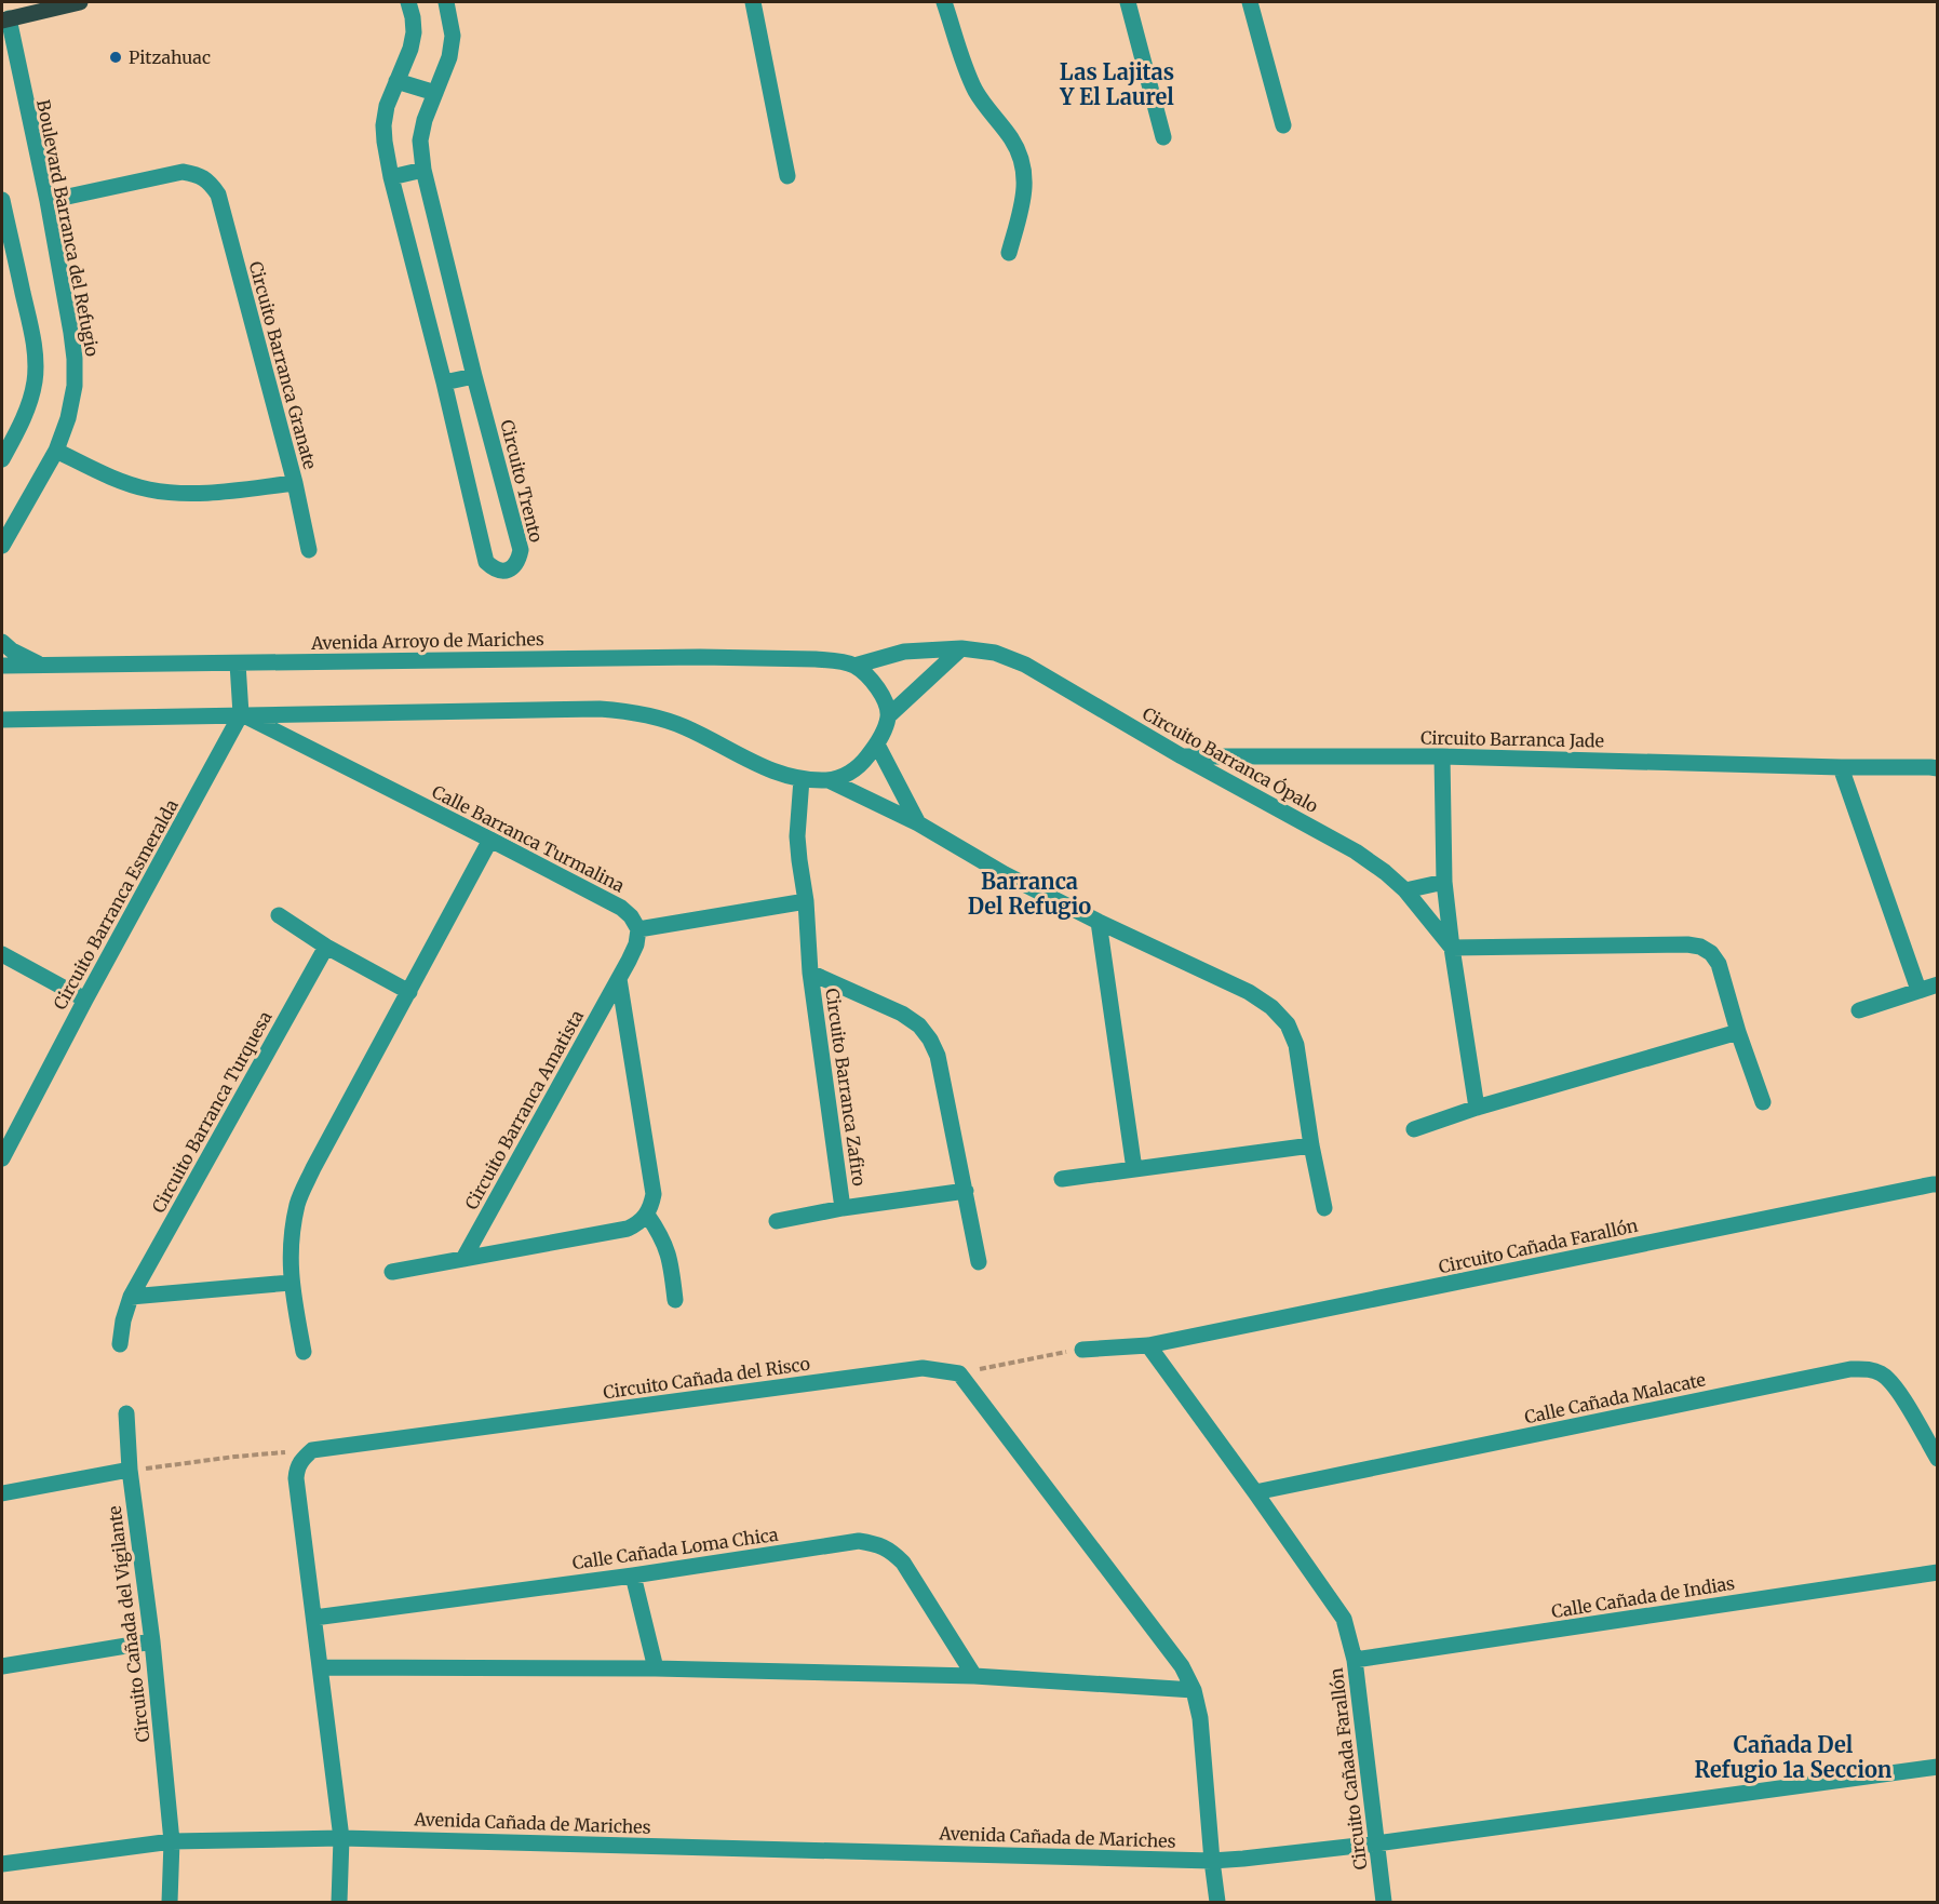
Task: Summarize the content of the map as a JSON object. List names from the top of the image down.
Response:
{
  "streets": {
    "street": [
      "Boulevard Barranca del Refugio",
      "Circuito Barranca Granate",
      "Circuito Trento",
      "Avenida Arroyo de Mariches",
      "Circuito Barranca Jade",
      "Circuito Barranca Ópalo",
      "Calle Barranca Turmalina",
      "Circuito Barranca Esmeralda",
      "Circuito Barranca Zafiro",
      "Circuito Barranca Amatista",
      "Circuito Barranca Turquesa",
      "Circuito Cañada Farallón",
      "Circuito Cañada del Risco",
      "Calle Cañada Malacate",
      "Calle Cañada Loma Chica",
      "Calle Cañada de Indias",
      "Circuito Cañada del Vigilante",
      "Avenida Cañada de Mariches"
    ]
  },
  "crossings": [
    ["Boulevard Barranca del Refugio", "Circuito Barranca Granate"],
    ["Avenida Arroyo de Mariches", "Circuito Barranca Ópalo"],
    ["Circuito Barranca Jade", "Circuito Barranca Ópalo"],
    ["Calle Barranca Turmalina", "Circuito Barranca Esmeralda"],
    ["Calle Barranca Turmalina", "Circuito Barranca Amatista"],
    ["Circuito Cañada Farallón", "Calle Cañada Malacate"],
    ["Circuito Cañada Farallón", "Calle Cañada de Indias"],
    ["Circuito Cañada Farallón", "Avenida Cañada de Mariches"],
    ["Circuito Cañada del Vigilante", "Avenida Cañada de Mariches"]
  ],
  "districts": ["Las Lajitas Y El Laurel", "Barranca Del Refugio", "Cañada Del Refugio 1a Seccion"],
  "places": ["Pitzahuac"]
}
